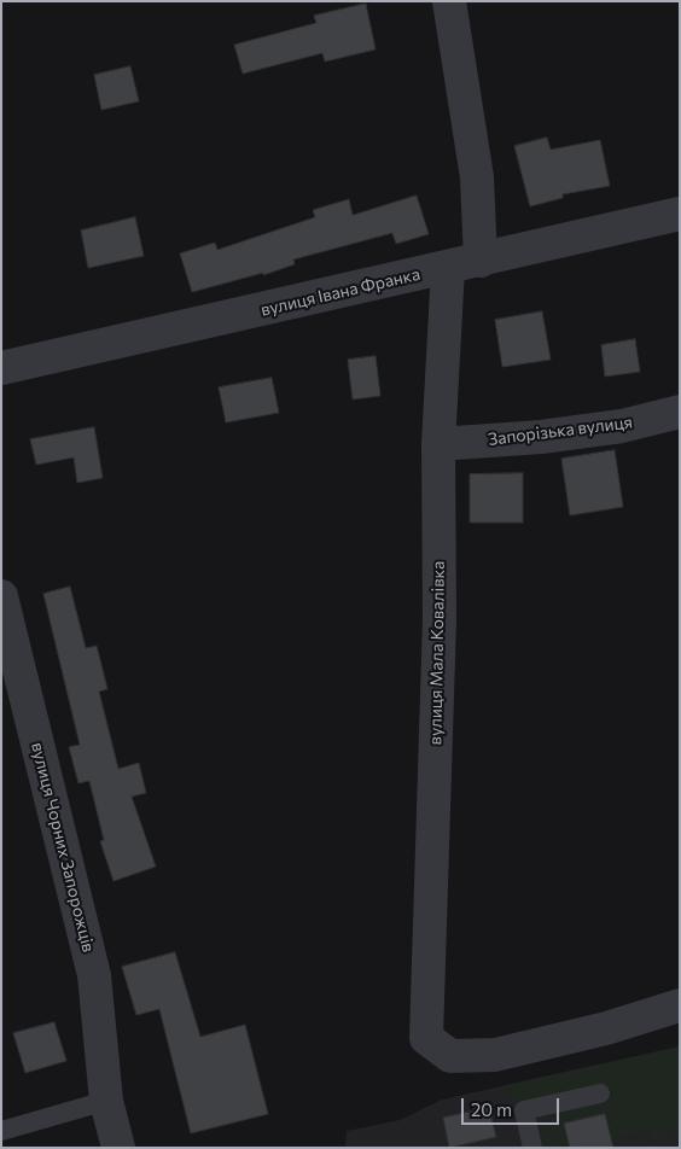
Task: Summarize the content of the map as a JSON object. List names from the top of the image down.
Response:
{
  "streets": {
    "street": [
      "вулиця Івана Франка",
      "Запорізька вулиця",
      "вулиця Мала Ковалівка",
      "вулиця Чорних Запорожців"
    ]
  },
  "crossings": [
    ["вулиця Івана Франка", "вулиця Мала Ковалівка"],
    ["Запорізька вулиця", "вулиця Мала Ковалівка"]
  ],
  "scale_bar": "20 m"
}
